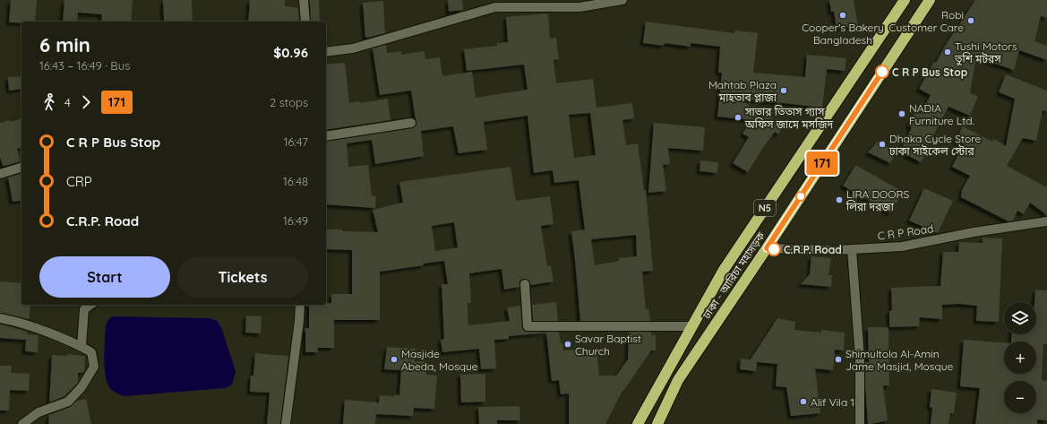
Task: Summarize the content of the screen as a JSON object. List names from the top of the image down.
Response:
{
  "streets": {
    "highway": ["N5", "ঢাকা - আরিচা মহাসড়ক"],
    "street": ["C R P Road"]
  },
  "crossings": [
    ["C R P Road", "ঢাকা - আরিচা মহাসড়ক"]
  ],
  "places": [
    "Cooper's Bakery Bangladesh",
    "Robi Customer Care",
    "Tushi Motors তুশি মটরস",
    "C R P Bus Stop",
    "Mahtab Plaza মাহতাব প্লাজা",
    "NADIA Furniture Ltd.",
    "সাভার তিতাস গ্যাস অফিস জামে মসজিদ",
    "Dhaka Cycle Store ঢাকা সাইকেল স্টোর",
    "LIRA DOORS লিরা দরজা",
    "C.R.P. Road",
    "Savar Baptist Church",
    "Masjide Abeda, Mosque",
    "Shimultola Al-Amin Jame Masjid, Mosque",
    "Alif Vila 1"
  ],
  "lines": ["bus line 171"],
  "page": {
    "on_map": "171",
    "heading": ["6 min", "16:43 – 16:49 · Bus", "$0.96"],
    "legs": ["4", "171", "2 stops"],
    "list": [
      {
        "name": "C R P Bus Stop",
        "value": "16:47"
      },
      {
        "name": "CRP",
        "value": "16:48"
      },
      {
        "name": "C.R.P. Road",
        "value": "16:49"
      }
    ],
    "buttons": ["Start", "Tickets"],
    "map_buttons": ["+", "−"]
  }
}
